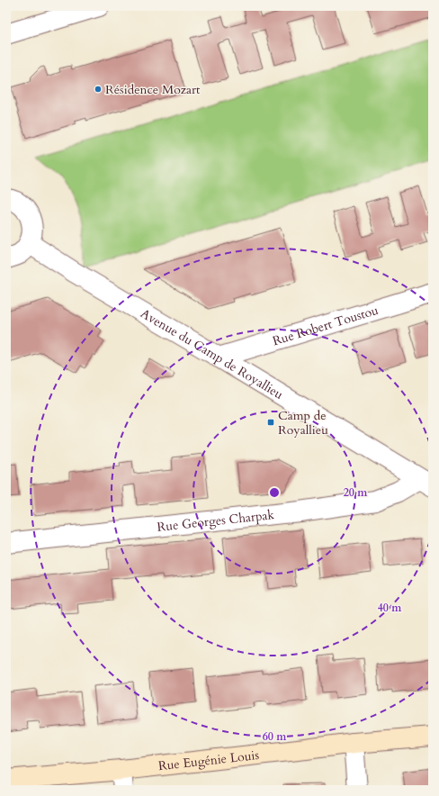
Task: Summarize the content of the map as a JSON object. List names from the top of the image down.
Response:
{
  "streets": {
    "street": [
      "Rue Robert Toustou",
      "Avenue du Camp de Royallieu",
      "Rue Georges Charpak",
      "Rue Eugénie Louis"
    ]
  },
  "crossings": [
    ["Rue Robert Toustou", "Avenue du Camp de Royallieu"],
    ["Avenue du Camp de Royallieu", "Rue Georges Charpak"]
  ],
  "places": {
    "other": ["Résidence Mozart"],
    "transit": ["Camp de Royallieu"]
  },
  "rings": ["20 m", "40 m", "60 m"]
}
